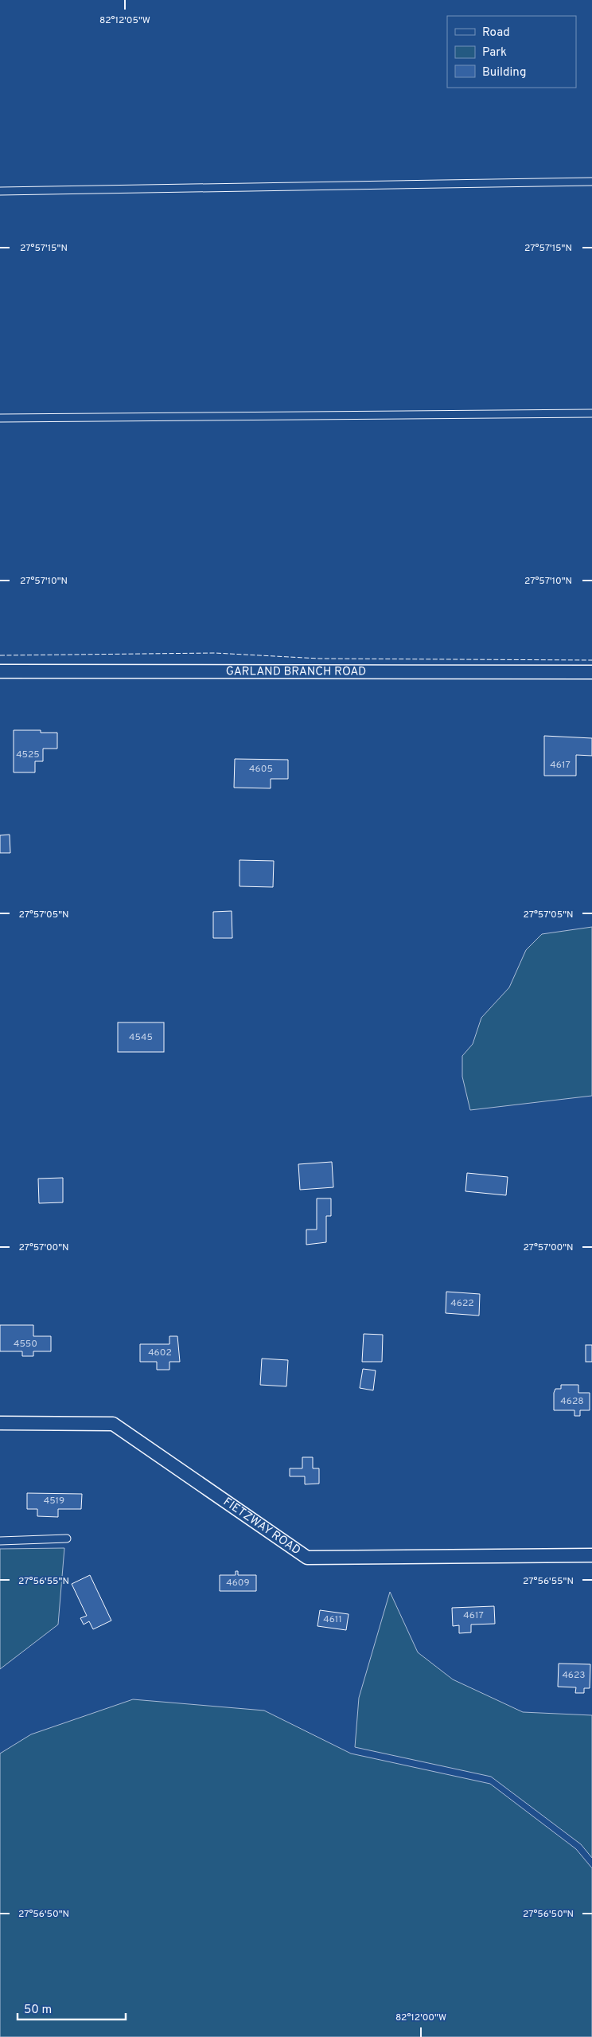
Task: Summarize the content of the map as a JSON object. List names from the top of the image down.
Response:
{
  "streets": {
    "street": ["GARLAND BRANCH ROAD", "FIETZWAY ROAD"]
  },
  "house_numbers": [
    "4525",
    "4617",
    "4605",
    "4545",
    "4622",
    "4550",
    "4602",
    "4628",
    "4519",
    "4609",
    "4617",
    "4611",
    "4623"
  ],
  "legend": ["Road", "Park", "Building"],
  "scale_bar": "50 m",
  "coordinates": [
    "82°12'05\"W",
    "27°57'15\"N",
    "27°57'10\"N",
    "27°57'05\"N",
    "27°57'00\"N",
    "27°56'55\"N",
    "27°56'50\"N",
    "82°12'00\"W"
  ]
}
